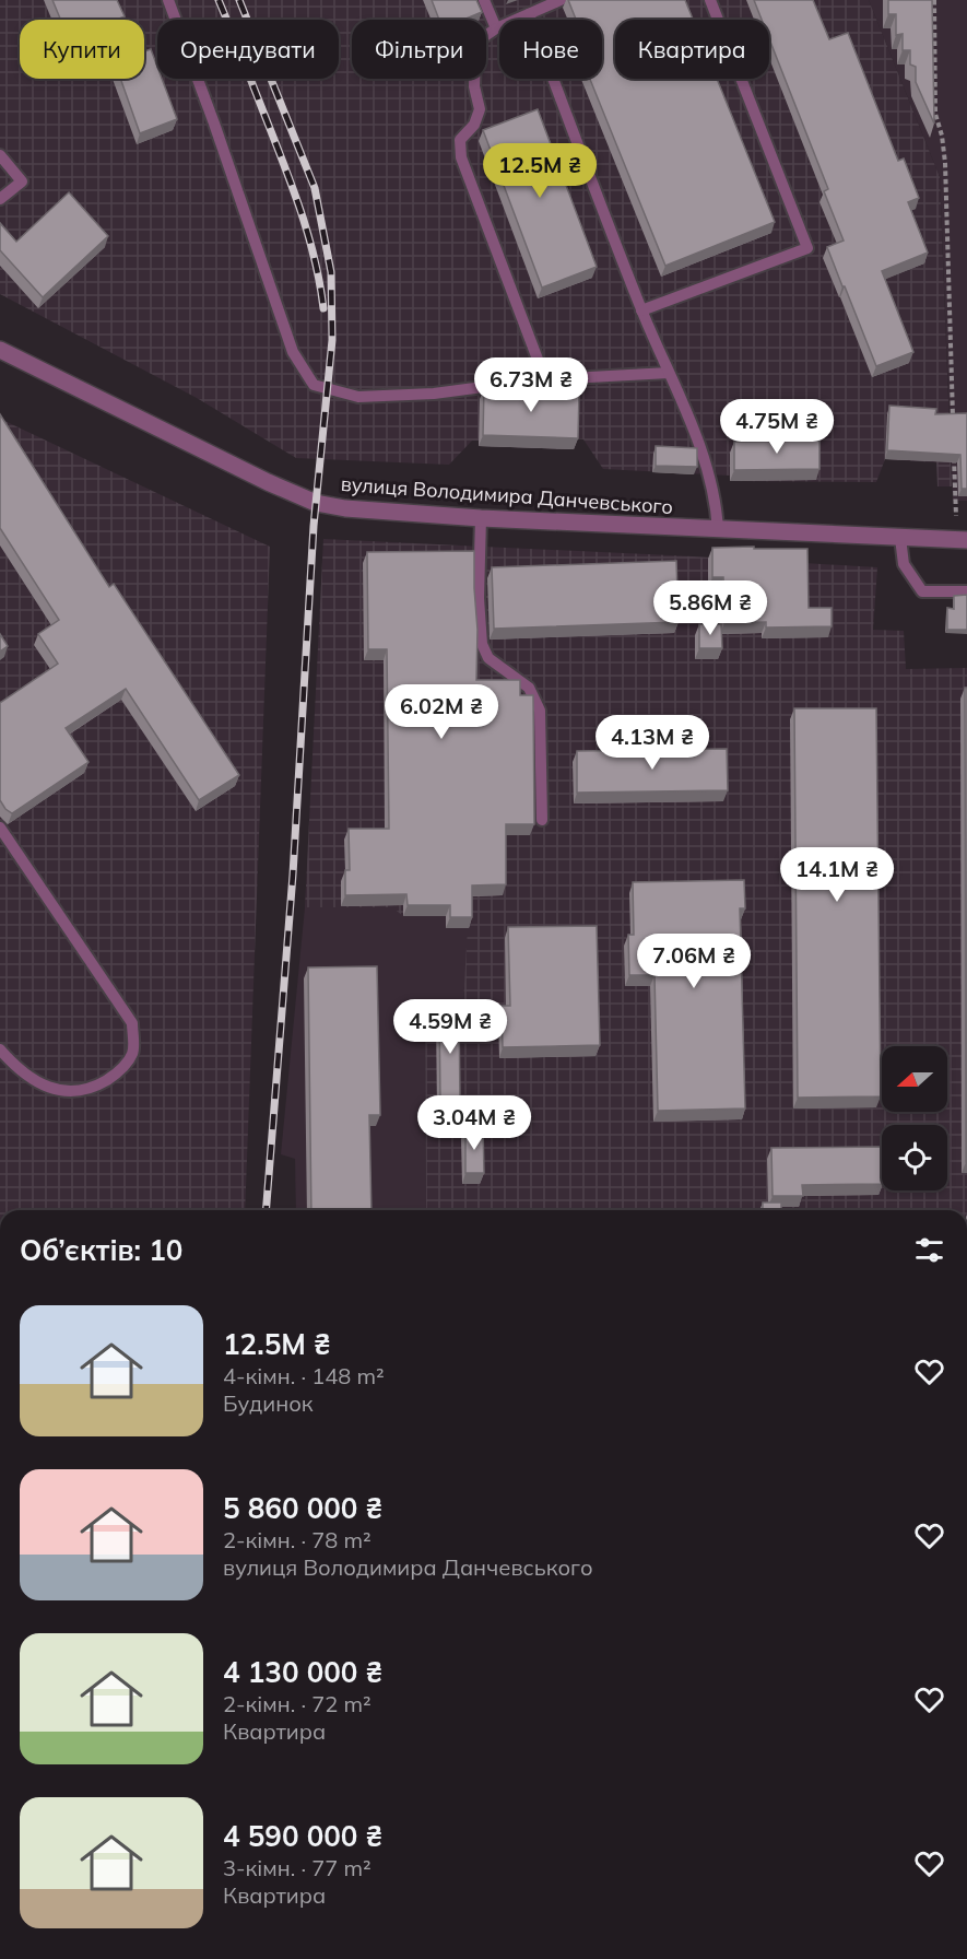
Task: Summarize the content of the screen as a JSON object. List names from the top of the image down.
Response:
{
  "streets": {
    "street": ["вулиця Володимира Данчевського"]
  },
  "north": "left",
  "page": {
    "chip": [
      "Купити",
      "Орендувати",
      "Фільтри",
      "Нове",
      "Квартира"
    ],
    "price": [
      "12.5M ₴",
      "6.73M ₴",
      "4.75M ₴",
      "5.86M ₴",
      "6.02M ₴",
      "4.13M ₴",
      "14.1M ₴",
      "7.06M ₴",
      "4.59M ₴",
      "3.04M ₴"
    ],
    "heading": "Об’єктів: 10",
    "list": [
      {
        "name": "12.5M ₴",
        "note": "4-кімн. · 148 m² · Будинок"
      },
      {
        "name": "5 860 000 ₴",
        "note": "2-кімн. · 78 m² · вулиця Володимира Данчевського"
      },
      {
        "name": "4 130 000 ₴",
        "note": "2-кімн. · 72 m² · Квартира"
      },
      {
        "name": "4 590 000 ₴",
        "note": "3-кімн. · 77 m² · Квартира"
      }
    ]
  }
}
